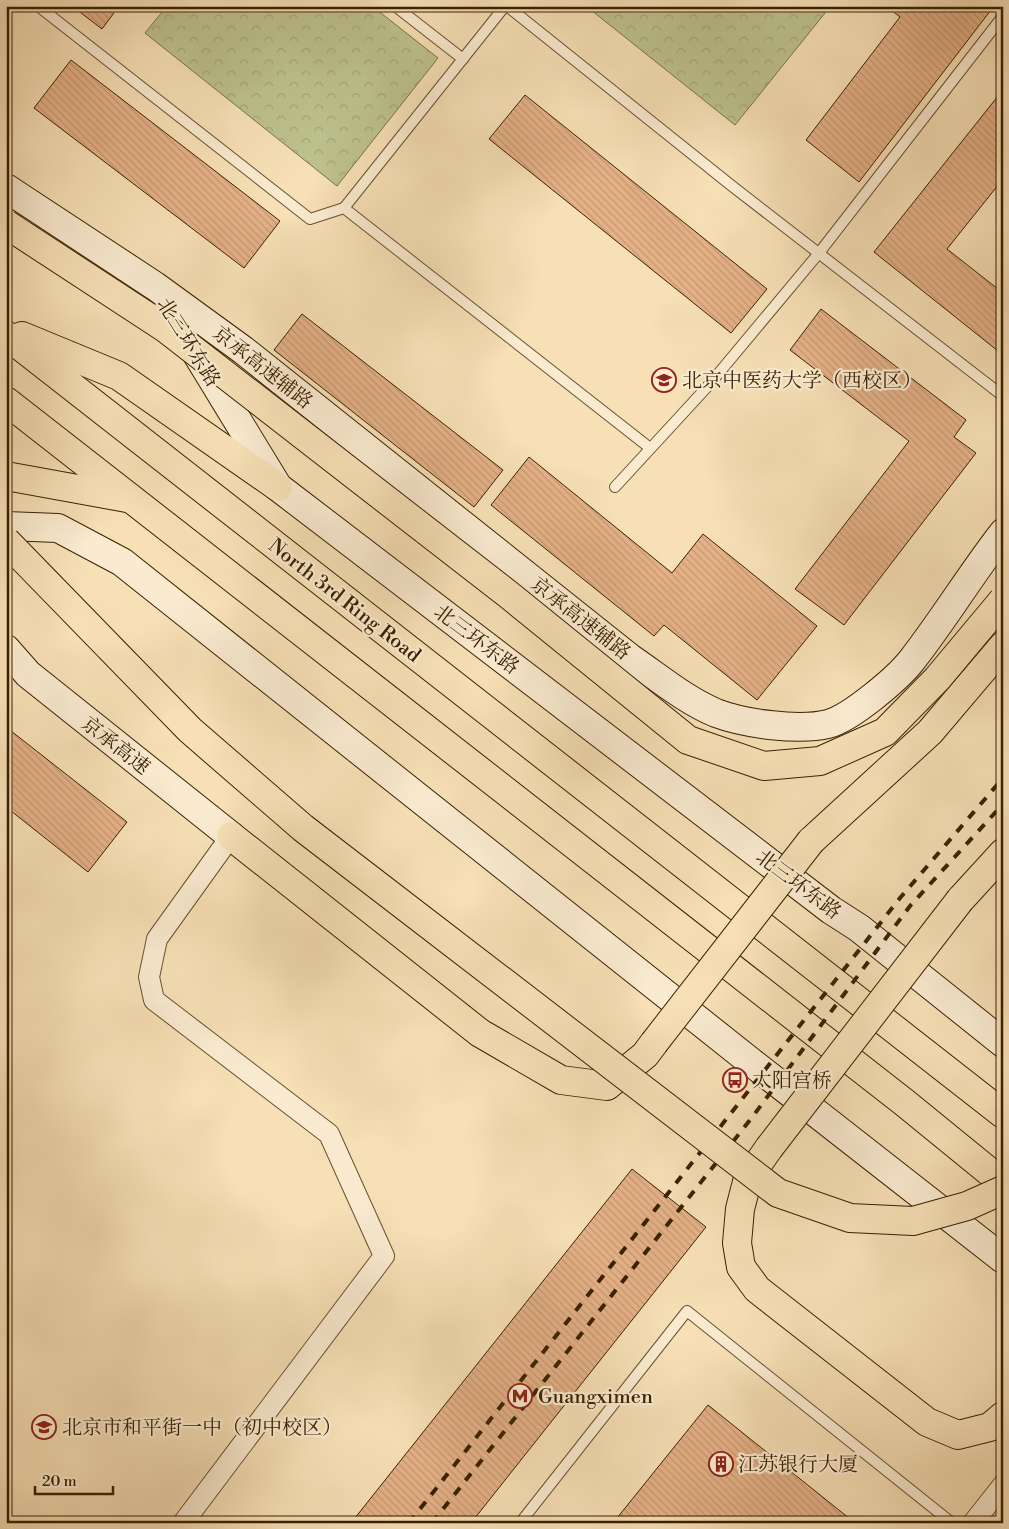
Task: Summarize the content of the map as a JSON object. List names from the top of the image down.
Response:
{
  "streets": {
    "highway": ["North 3rd Ring Road"],
    "street": ["北三环东路", "京承高速辅路", "京承高速"]
  },
  "crossings": [
    ["北三环东路", "京承高速辅路"]
  ],
  "places": {
    "school or university": ["北京中医药大学（西校区）", "北京市和平街一中（初中校区）"],
    "bus stop": ["太阳宫桥"],
    "metro station": ["Guangximen"],
    "building": ["江苏银行大厦"]
  },
  "scale_bar": "20 m"
}
